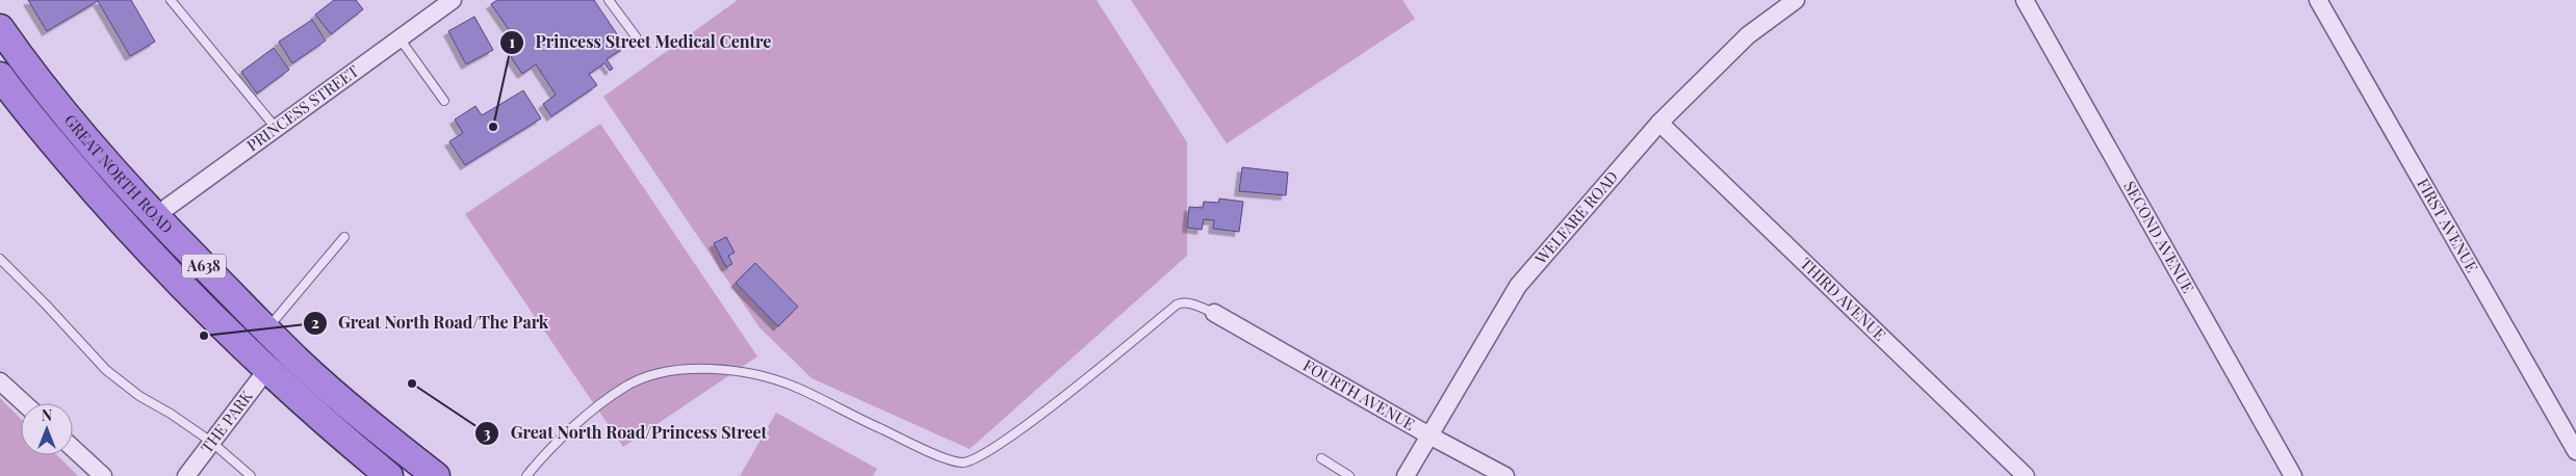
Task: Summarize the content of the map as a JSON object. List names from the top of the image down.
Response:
{
  "streets": {
    "highway": ["GREAT NORTH ROAD", "A638"],
    "street": [
      "PRINCESS STREET",
      "WELFARE ROAD",
      "FIRST AVENUE",
      "SECOND AVENUE",
      "THIRD AVENUE",
      "FOURTH AVENUE",
      "THE PARK"
    ]
  },
  "crossings": [
    ["PRINCESS STREET", "GREAT NORTH ROAD"],
    ["GREAT NORTH ROAD", "THE PARK"],
    ["WELFARE ROAD", "THIRD AVENUE"],
    ["WELFARE ROAD", "FOURTH AVENUE"]
  ],
  "places": ["Princess Street Medical Centre", "Great North Road/The Park", "Great North Road/Princess Street"],
  "north": "top"
}
